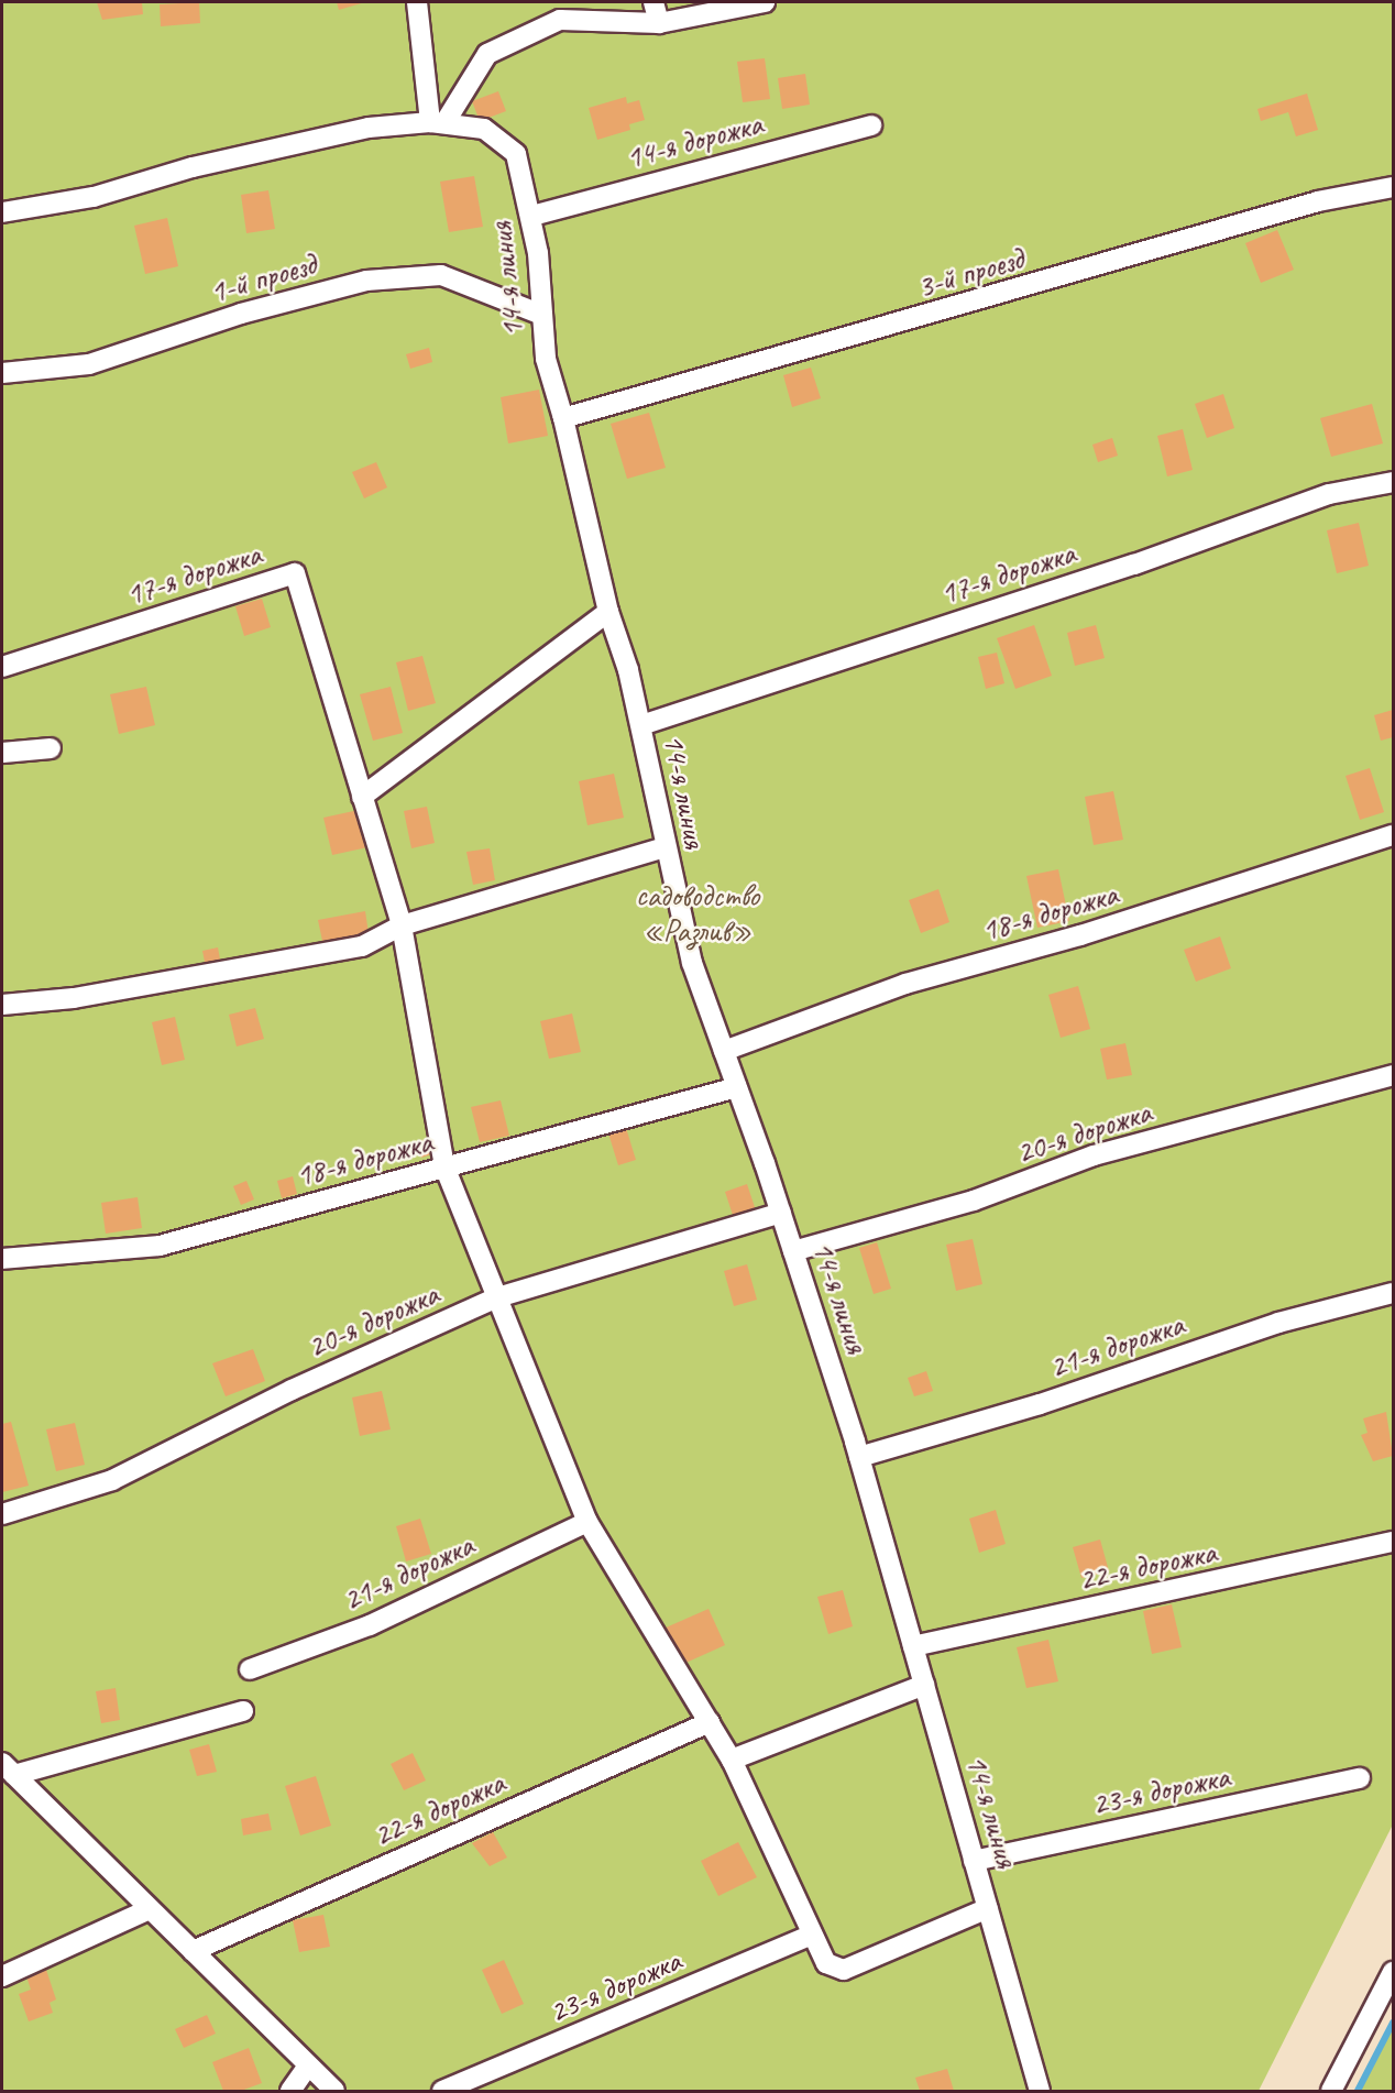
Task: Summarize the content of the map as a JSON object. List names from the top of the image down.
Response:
{
  "streets": {
    "street": [
      "14-я дорожка",
      "3-й проезд",
      "1-й проезд",
      "14-я линия",
      "17-я дорожка",
      "18-я дорожка",
      "20-я дорожка",
      "21-я дорожка",
      "22-я дорожка",
      "23-я дорожка"
    ]
  },
  "crossings": [
    ["14-я дорожка", "14-я линия"],
    ["3-й проезд", "14-я линия"],
    ["1-й проезд", "14-я линия"],
    ["14-я линия", "17-я дорожка"],
    ["14-я линия", "18-я дорожка"],
    ["14-я линия", "20-я дорожка"],
    ["14-я линия", "21-я дорожка"],
    ["14-я линия", "22-я дорожка"],
    ["14-я линия", "23-я дорожка"],
    ["17-я дорожка", "18-я дорожка"],
    ["17-я дорожка", "20-я дорожка"],
    ["17-я дорожка", "21-я дорожка"],
    ["17-я дорожка", "22-я дорожка"],
    ["17-я дорожка", "23-я дорожка"]
  ],
  "parks": ["садоводство «Разлив»"]
}
